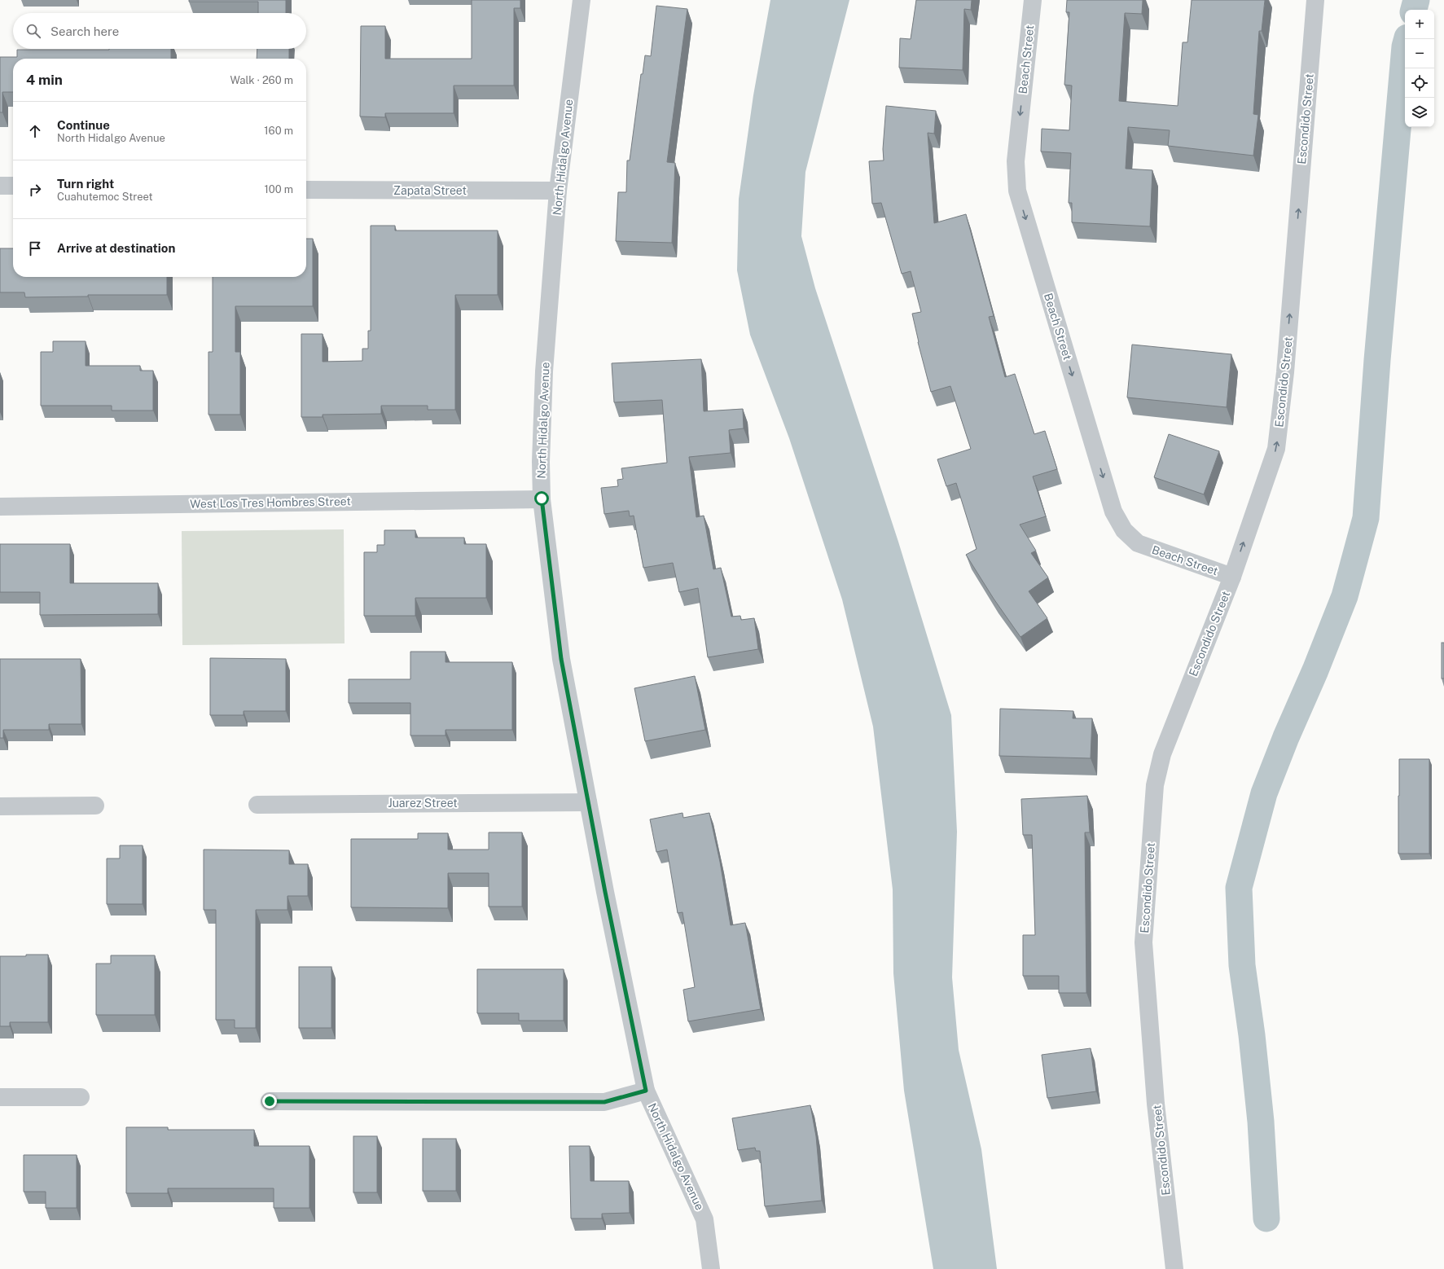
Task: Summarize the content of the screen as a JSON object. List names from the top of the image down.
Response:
{
  "streets": {
    "street": [
      "Beach Street",
      "Escondido Street",
      "North Hidalgo Avenue",
      "Zapata Street",
      "West Los Tres Hombres Street",
      "Juarez Street"
    ]
  },
  "crossings": [
    ["Beach Street", "Escondido Street"],
    ["North Hidalgo Avenue", "Zapata Street"],
    ["North Hidalgo Avenue", "West Los Tres Hombres Street"],
    ["North Hidalgo Avenue", "Juarez Street"]
  ],
  "one_way": ["Beach Street", "Escondido Street"],
  "page": {
    "map_buttons": ["+", "−"],
    "search": "Search here",
    "heading": ["4 min", "Walk · 260 m"],
    "list": [
      ["Continue", "North Hidalgo Avenue", "160 m"],
      ["Turn right", "Cuahutemoc Street", "100 m"],
      "Arrive at destination"
    ]
  }
}
